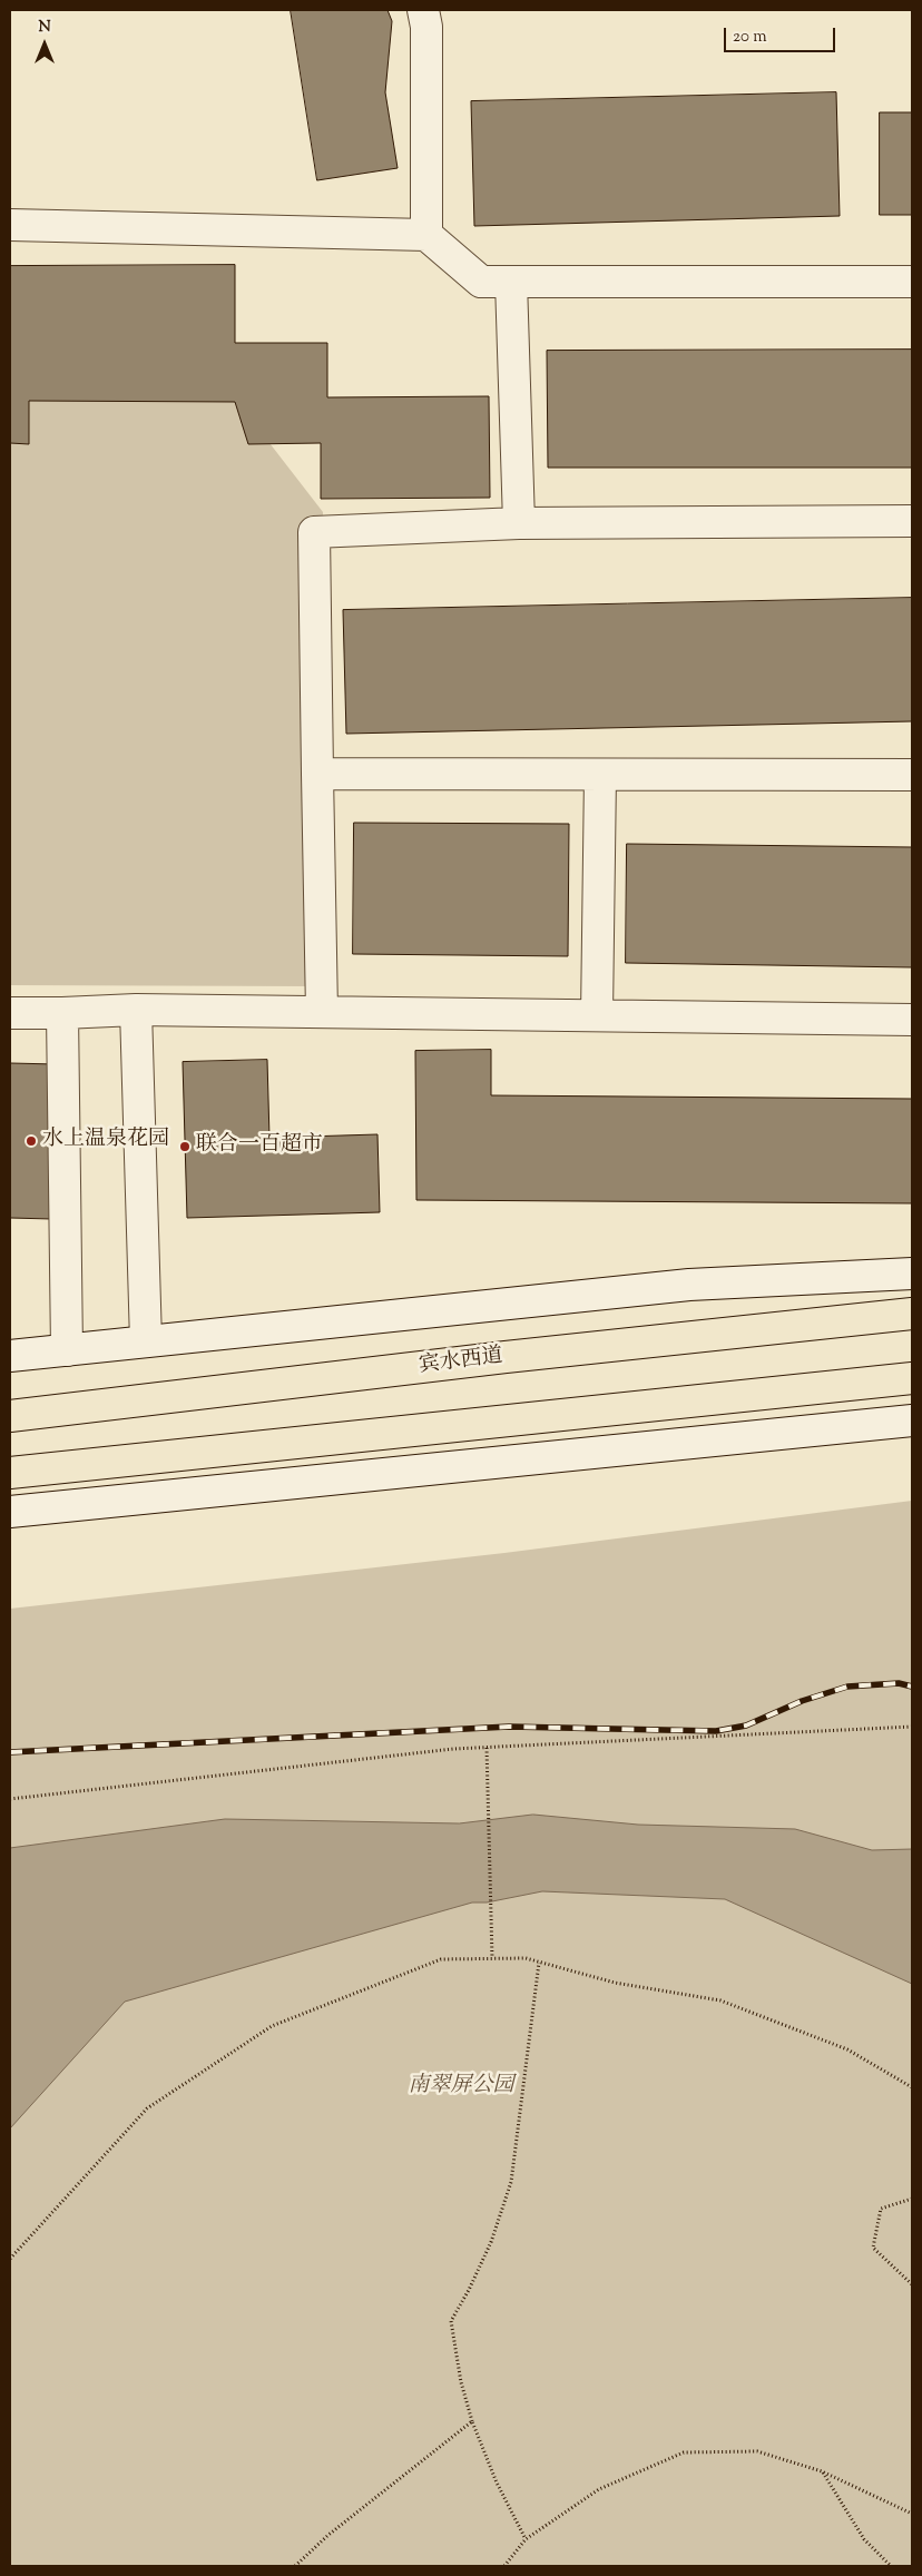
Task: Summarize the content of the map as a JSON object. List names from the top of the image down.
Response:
{
  "streets": {
    "main road": ["宾水西道"]
  },
  "parks": ["南翠屏公园"],
  "places": ["水上温泉花园", "联合一百超市"],
  "scale_bar": "20 m",
  "north": "top"
}
